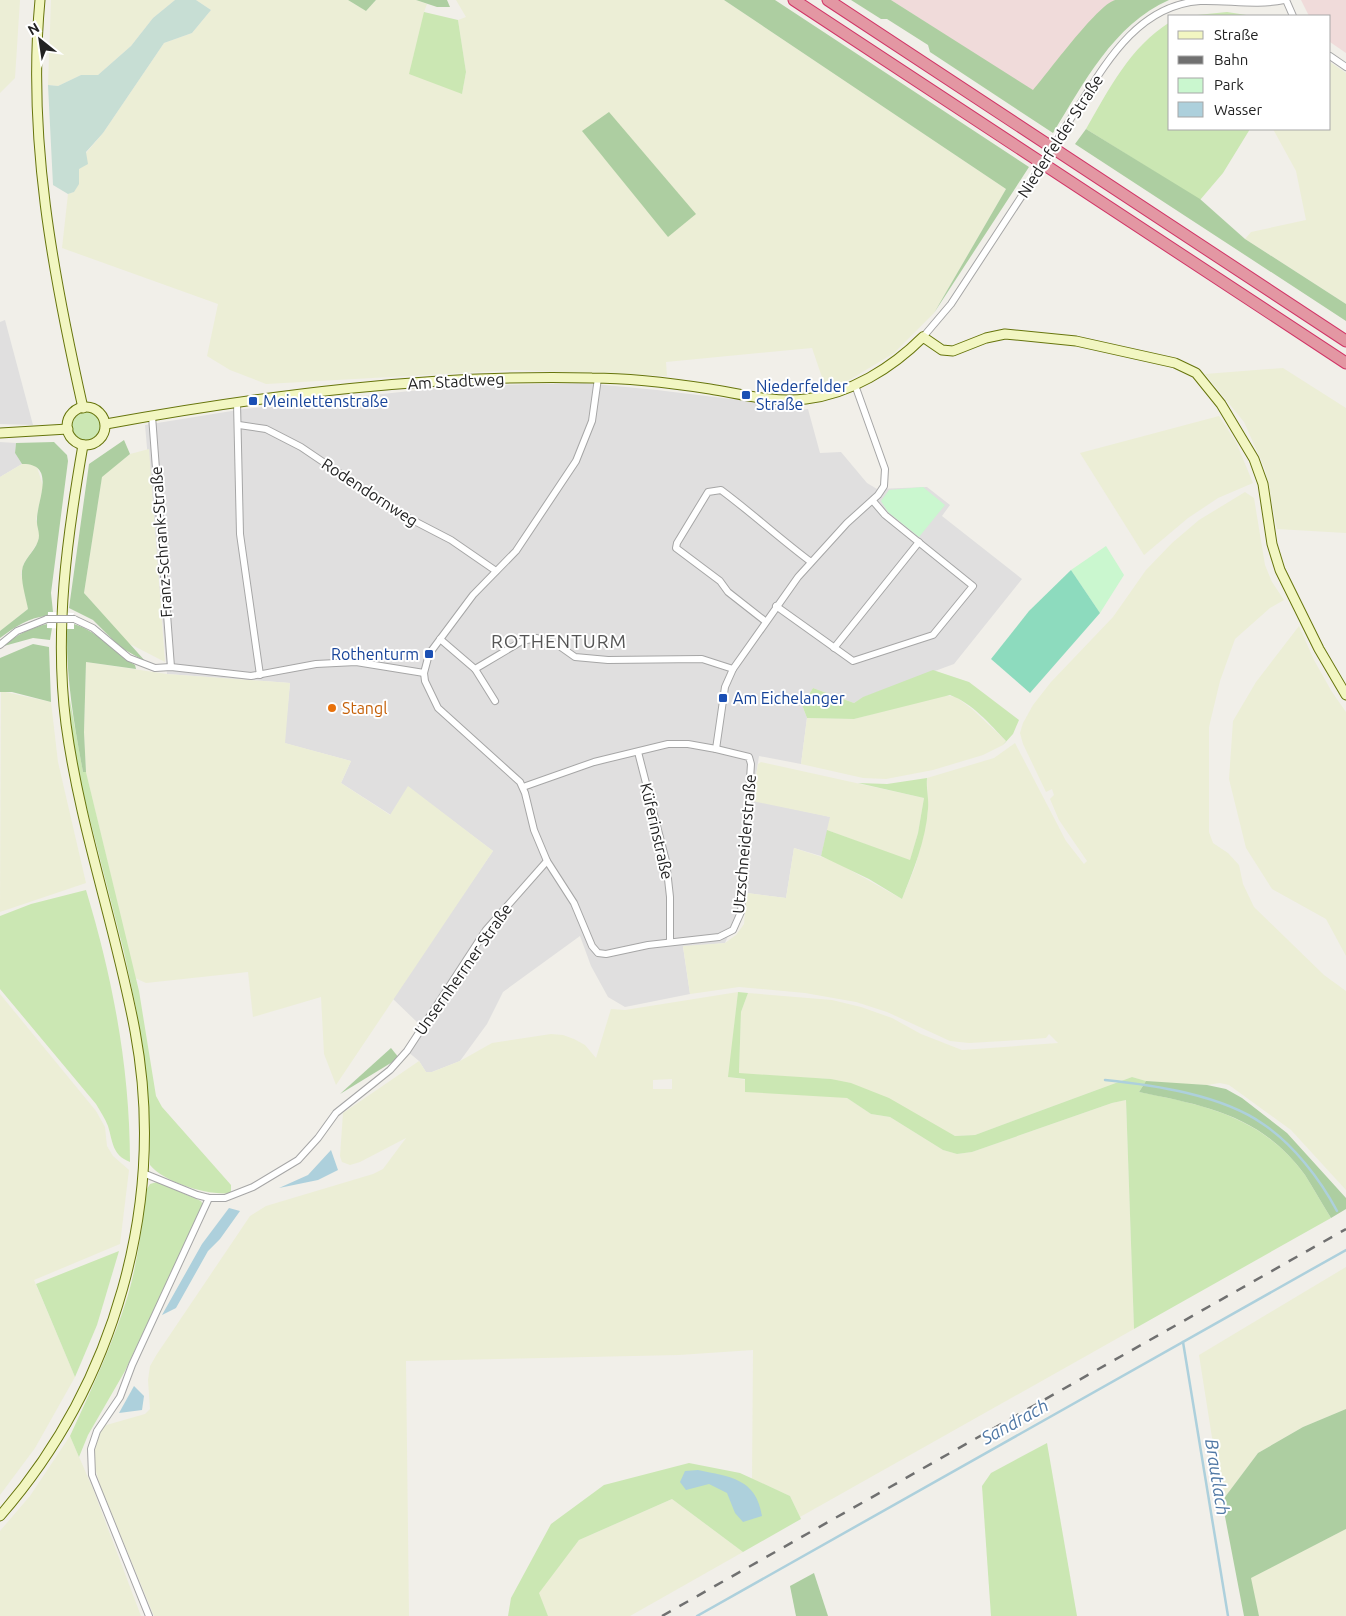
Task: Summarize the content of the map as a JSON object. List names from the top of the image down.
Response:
{
  "streets": {
    "main road": ["Niederfelder Straße", "Am Stadtweg"],
    "street": [
      "Rodendornweg",
      "Franz-Schrank-Straße",
      "Küferinstraße",
      "Utzschneiderstraße",
      "Unsernherrner Straße"
    ]
  },
  "crossings": [
    ["Niederfelder Straße", "Am Stadtweg"],
    ["Am Stadtweg", "Franz-Schrank-Straße"],
    ["Küferinstraße", "Utzschneiderstraße"],
    ["Utzschneiderstraße", "Unsernherrner Straße"]
  ],
  "districts": ["ROTHENTURM"],
  "water": ["Sandrach", "Brautlach"],
  "places": {
    "transit": [
      "Niederfelder Straße",
      "Meinlettenstraße",
      "Rothenturm",
      "Am Eichelanger"
    ],
    "other": ["Stangl"]
  },
  "legend": [
    "Straße",
    "Bahn",
    "Park",
    "Wasser"
  ],
  "north": "top left"
}
